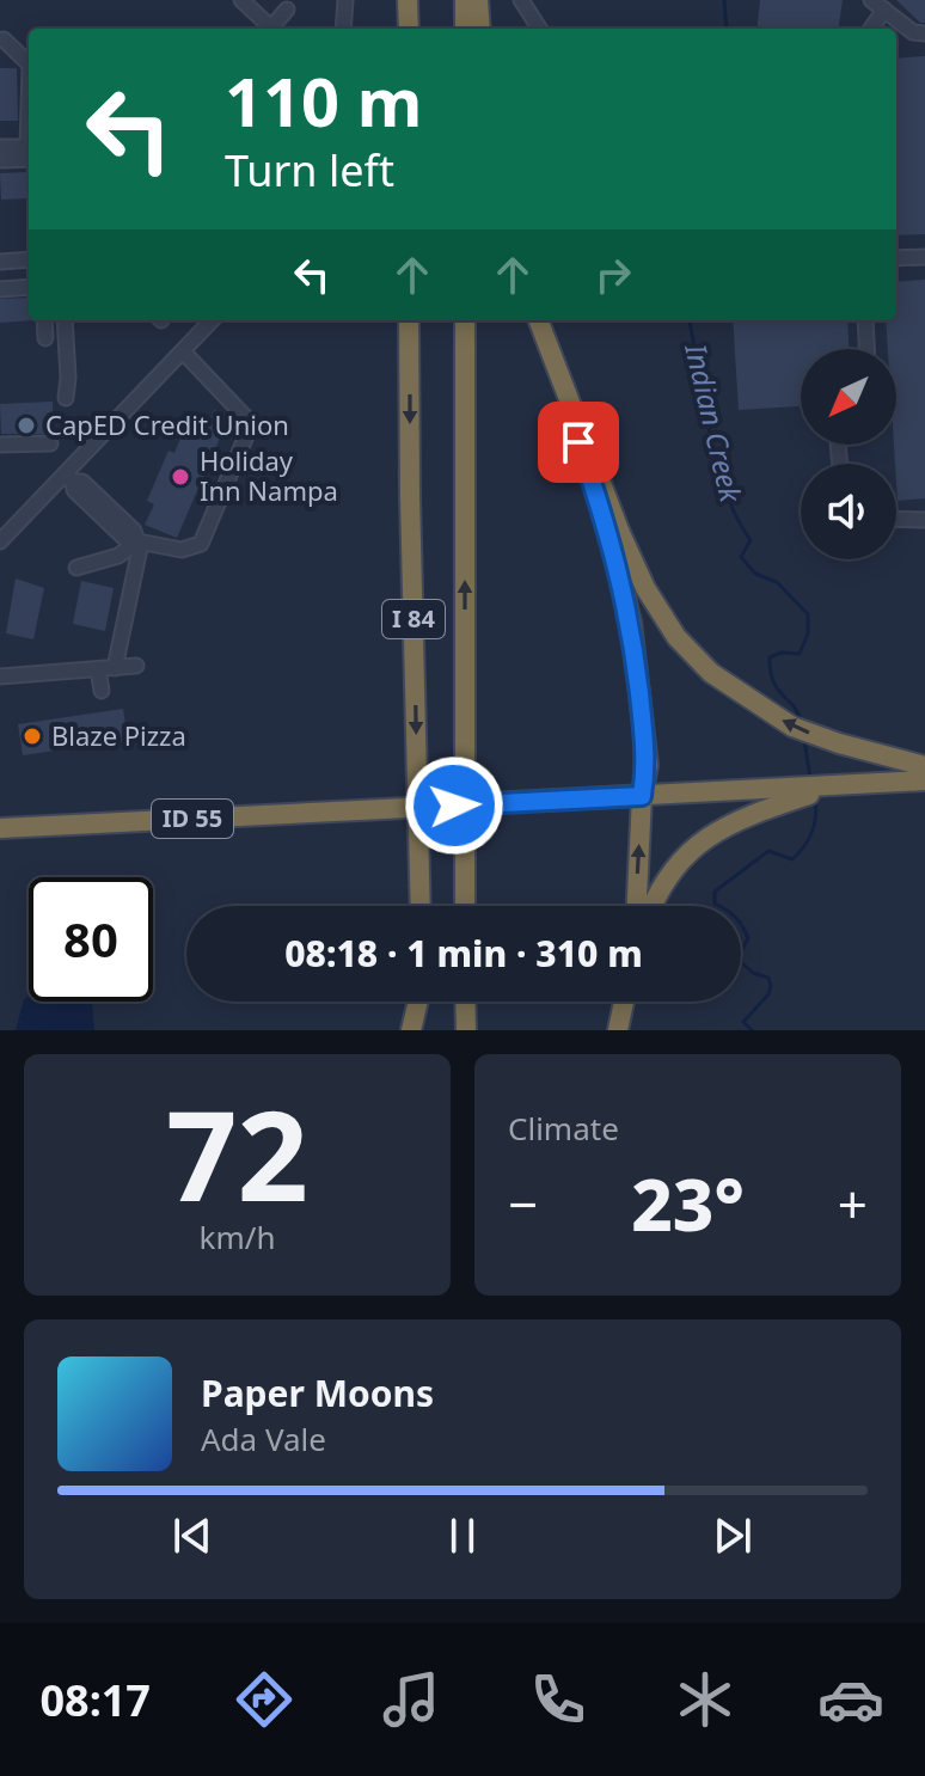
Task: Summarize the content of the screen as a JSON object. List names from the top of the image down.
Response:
{
  "streets": {
    "highway": ["I 84", "ID 55"]
  },
  "water": ["Indian Creek"],
  "places": ["CapED Credit Union", "Holiday Inn Nampa", "Blaze Pizza"],
  "north": "bottom left",
  "page": {
    "turn": ["110 m", "Turn left"],
    "limit": "80",
    "trip": "08:18 · 1 min · 310 m",
    "tile": [
      ["72", "km/h"],
      "Climate"
    ],
    "heat": ["−", "23°", "+"],
    "song": ["Paper Moons", "Ada Vale"],
    "tabs": "08:17"
  }
}
